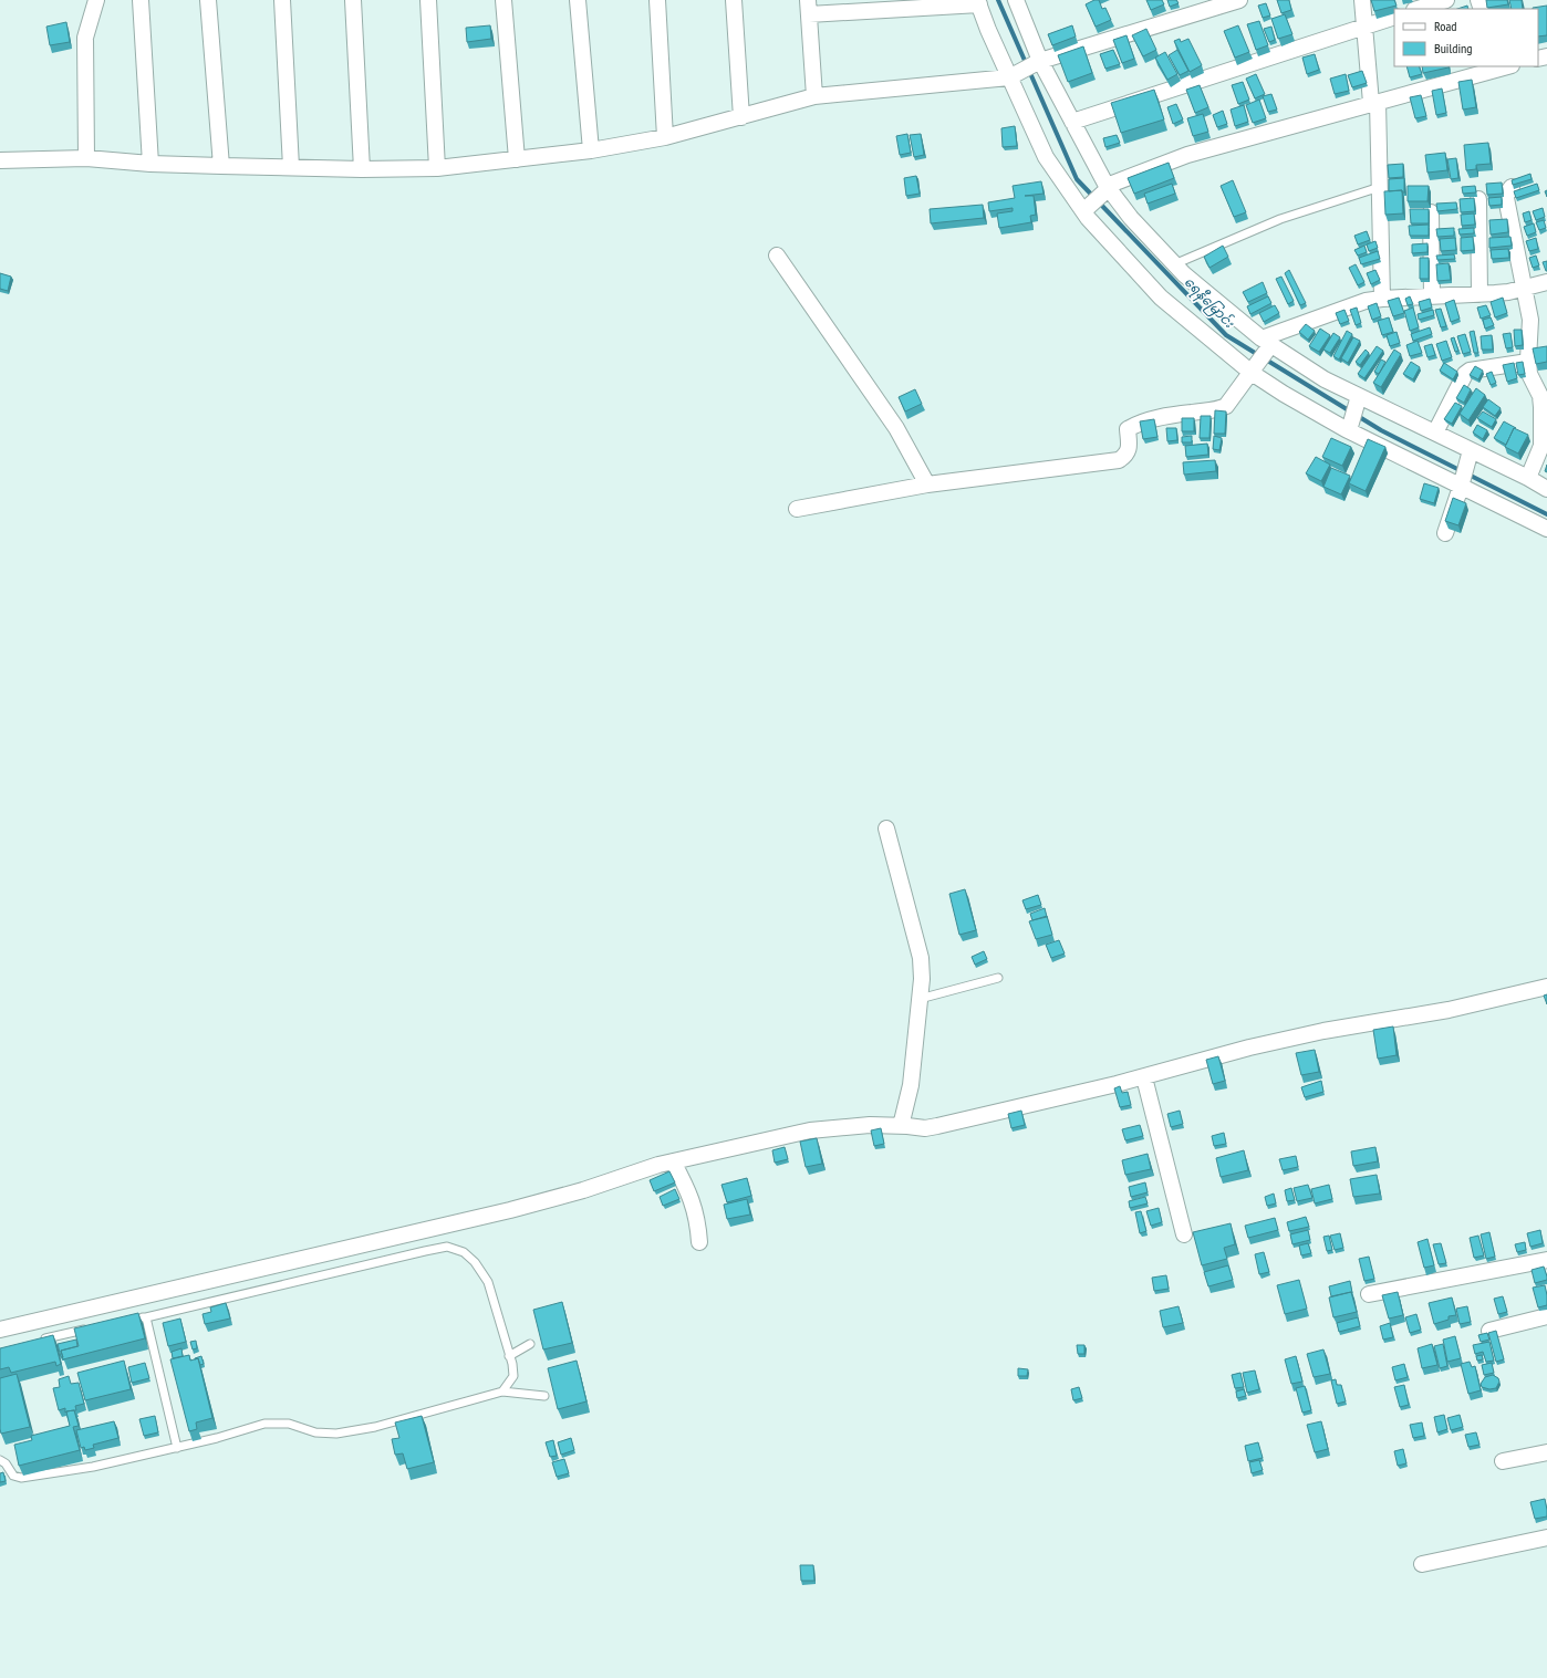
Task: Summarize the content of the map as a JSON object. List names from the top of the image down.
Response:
{
  "water": ["ရေနီမြောင်း"],
  "legend": ["Road", "Building"]
}
